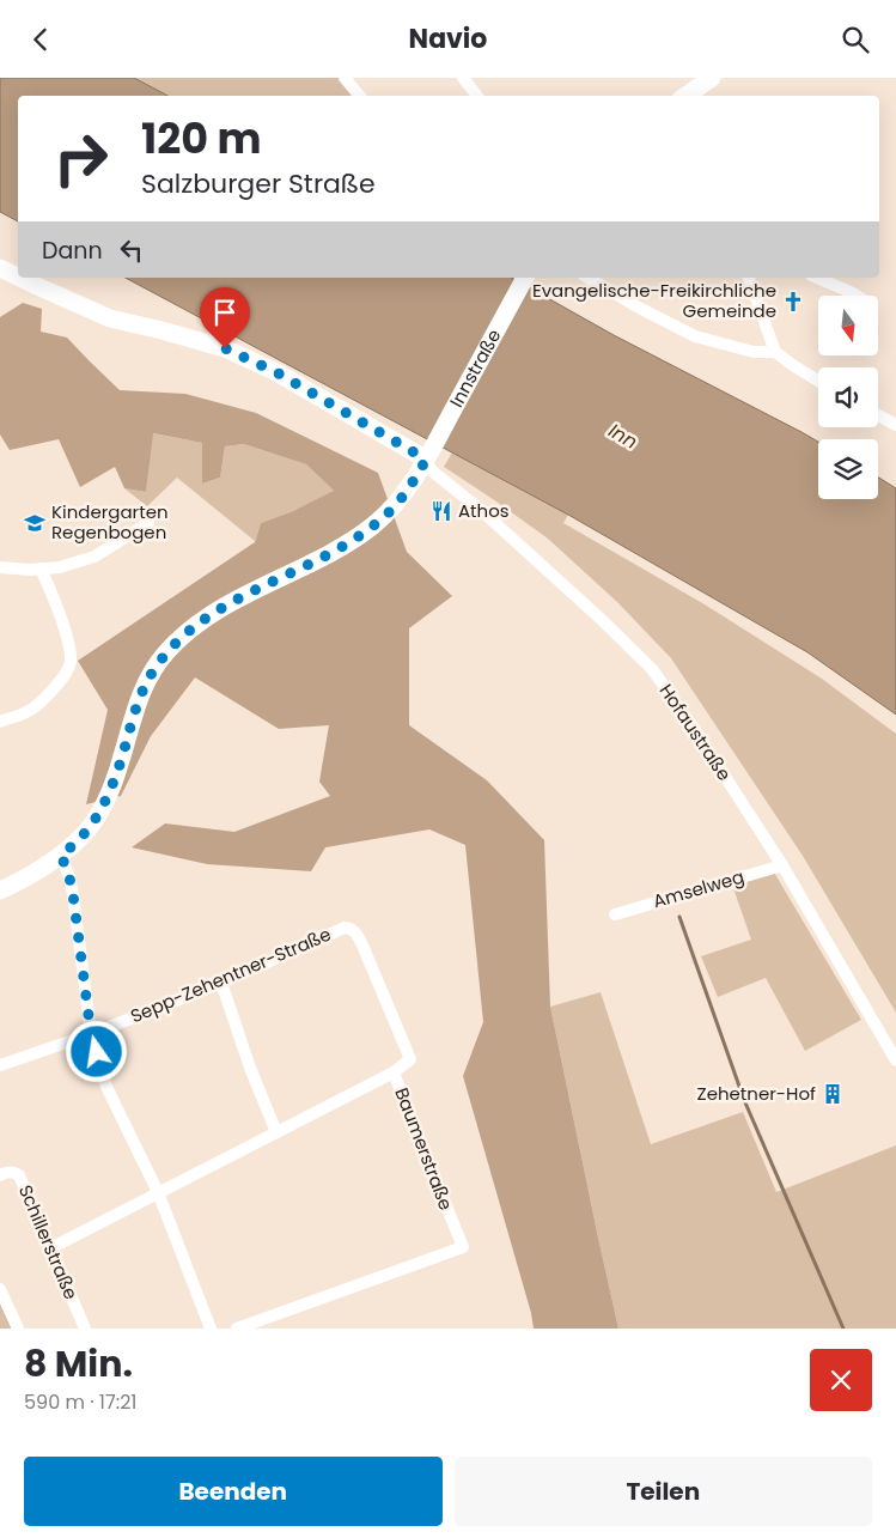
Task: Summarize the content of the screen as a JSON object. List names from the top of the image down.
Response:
{
  "streets": {
    "main road": ["Innstraße"],
    "street": [
      "Hofaustraße",
      "Amselweg",
      "Sepp-Zehentner-Straße",
      "Baumerstraße",
      "Schillerstraße"
    ]
  },
  "crossings": [
    ["Innstraße", "Hofaustraße"],
    ["Hofaustraße", "Amselweg"],
    ["Sepp-Zehentner-Straße", "Baumerstraße"],
    ["Baumerstraße", "Schillerstraße"]
  ],
  "water": ["Inn"],
  "places": {
    "church": ["Evangelische-Freikirchliche Gemeinde"],
    "restaurant": ["Athos"],
    "school or university": ["Kindergarten Regenbogen"],
    "building": ["Zehetner-Hof"]
  },
  "north": "bottom",
  "page": {
    "header": "Navio",
    "turn": ["120 m", "Salzburger Straße"],
    "then": "Dann",
    "heading": ["8 Min.", "590 m · 17:21"],
    "buttons": ["Beenden", "Teilen"]
  }
}
